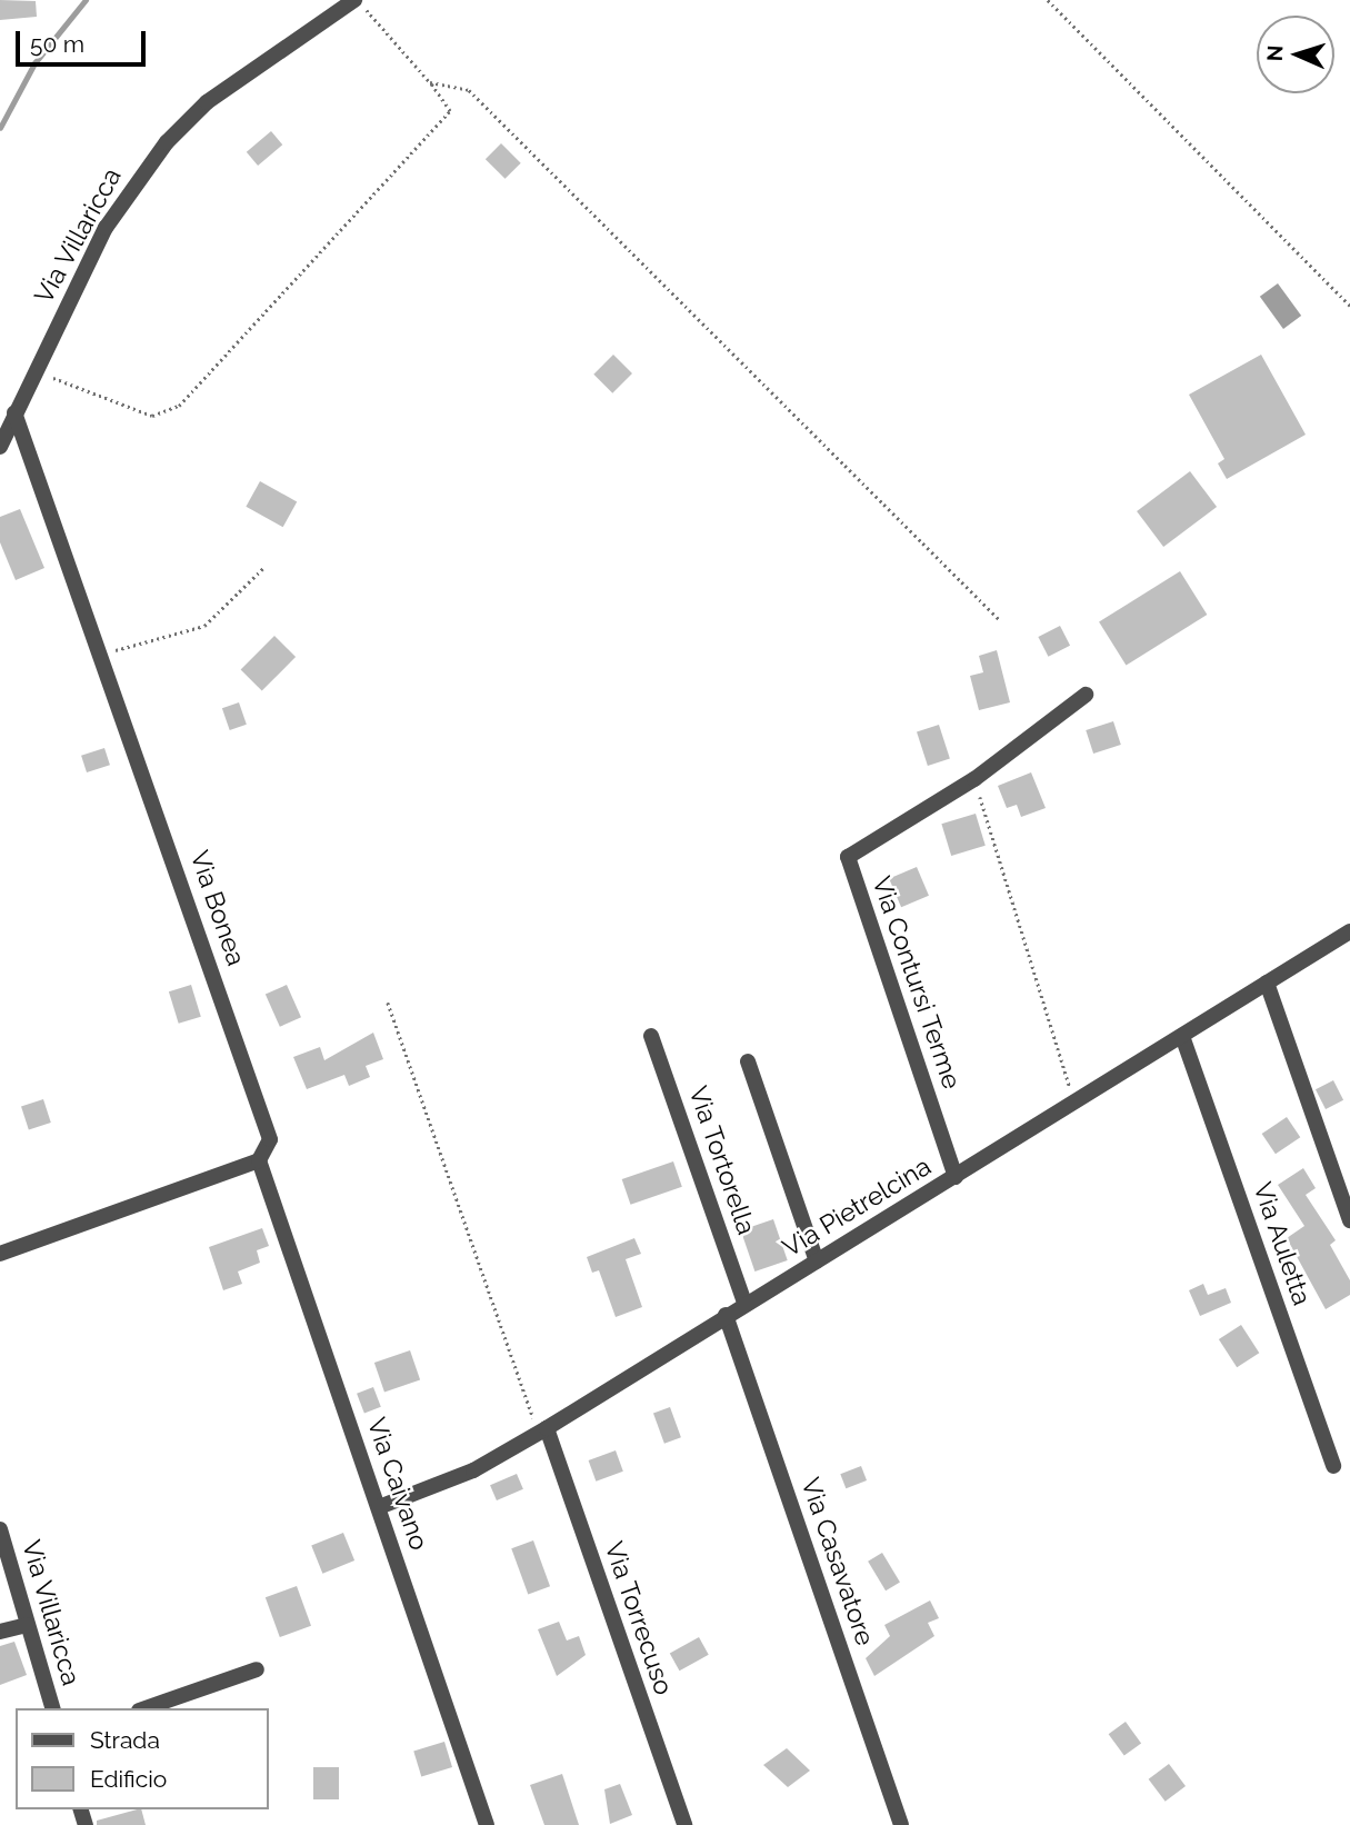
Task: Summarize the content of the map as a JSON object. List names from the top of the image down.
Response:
{
  "streets": {
    "street": [
      "Via Villaricca",
      "Via Bonea",
      "Via Contursi Terme",
      "Via Tortorella",
      "Via Pietrelcina",
      "Via Auletta",
      "Via Caivano",
      "Via Casavatore",
      "Via Torrecuso"
    ]
  },
  "crossings": [
    ["Via Villaricca", "Via Bonea"],
    ["Via Bonea", "Via Caivano"],
    ["Via Contursi Terme", "Via Pietrelcina"],
    ["Via Tortorella", "Via Pietrelcina"],
    ["Via Pietrelcina", "Via Auletta"],
    ["Via Pietrelcina", "Via Caivano"],
    ["Via Pietrelcina", "Via Casavatore"],
    ["Via Pietrelcina", "Via Torrecuso"]
  ],
  "legend": ["Strada", "Edificio"],
  "scale_bar": "50 m",
  "north": "left"
}
